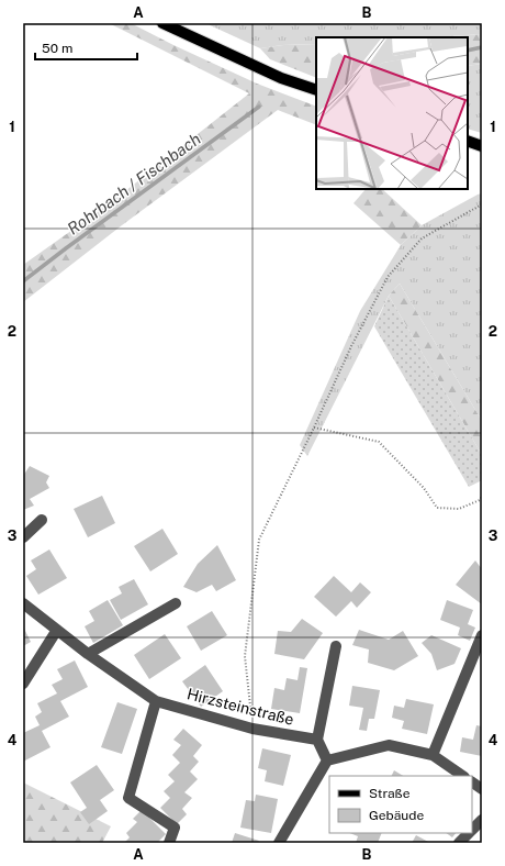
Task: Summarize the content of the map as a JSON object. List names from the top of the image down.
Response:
{
  "streets": {
    "street": ["Hirzsteinstraße"]
  },
  "water": ["Rohrbach / Fischbach"],
  "legend": ["Straße", "Gebäude"],
  "scale_bar": "50 m",
  "grid": {
    "columns": ["A", "B"],
    "rows": [
      "1",
      "2",
      "3",
      "4"
    ]
  }
}
